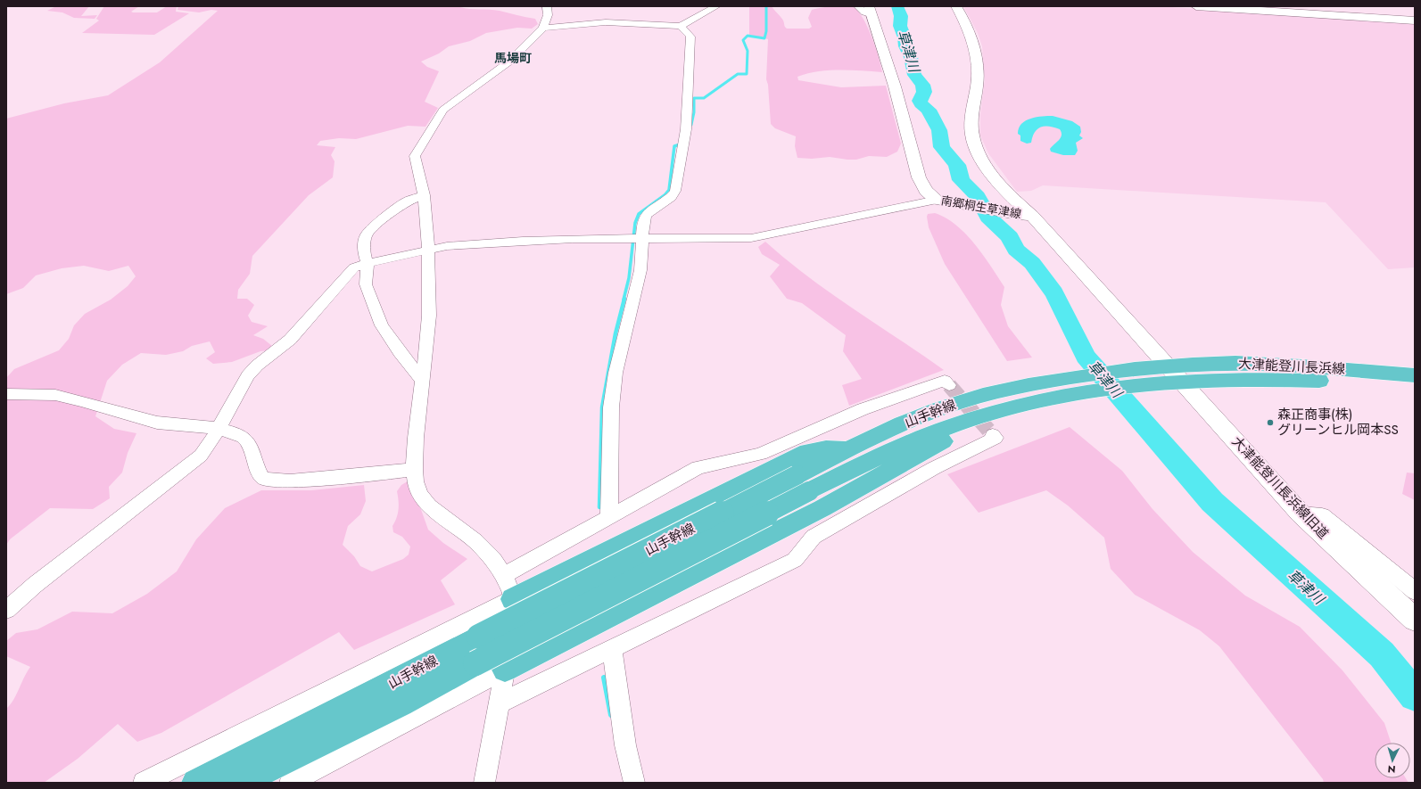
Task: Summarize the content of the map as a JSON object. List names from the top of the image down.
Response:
{
  "streets": {
    "main road": ["大津能登川長浜線", "山手幹線"],
    "street": ["南郷桐生草津線", "大津能登川長浜線旧道"]
  },
  "crossings": [
    ["南郷桐生草津線", "大津能登川長浜線"],
    ["南郷桐生草津線", "山手幹線"],
    ["南郷桐生草津線", "大津能登川長浜線旧道"],
    ["大津能登川長浜線", "山手幹線"],
    ["大津能登川長浜線", "大津能登川長浜線旧道"],
    ["山手幹線", "大津能登川長浜線旧道"]
  ],
  "districts": ["馬場町"],
  "water": ["草津川"],
  "places": ["森正商事(株) グリーンヒル岡本SS"],
  "north": "bottom"
}
